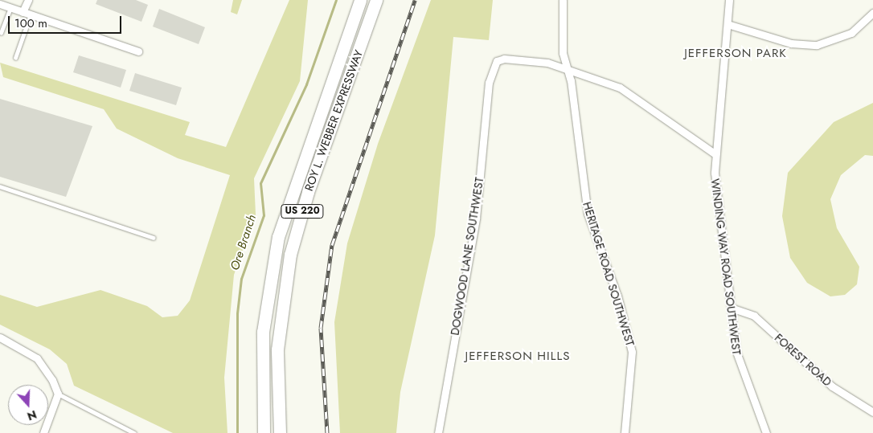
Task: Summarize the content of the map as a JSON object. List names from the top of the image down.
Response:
{
  "streets": {
    "highway": ["ROY L. WEBBER EXPRESSWAY", "US 220"],
    "street": [
      "DOGWOOD LANE SOUTHWEST",
      "WINDING WAY ROAD SOUTHWEST",
      "HERITAGE ROAD SOUTHWEST",
      "FOREST ROAD"
    ]
  },
  "crossings": [
    ["DOGWOOD LANE SOUTHWEST", "WINDING WAY ROAD SOUTHWEST"],
    ["DOGWOOD LANE SOUTHWEST", "HERITAGE ROAD SOUTHWEST"],
    ["WINDING WAY ROAD SOUTHWEST", "FOREST ROAD"]
  ],
  "districts": ["JEFFERSON PARK", "JEFFERSON HILLS"],
  "water": ["Ore Branch"],
  "scale_bar": "100 m",
  "north": "bottom"
}
